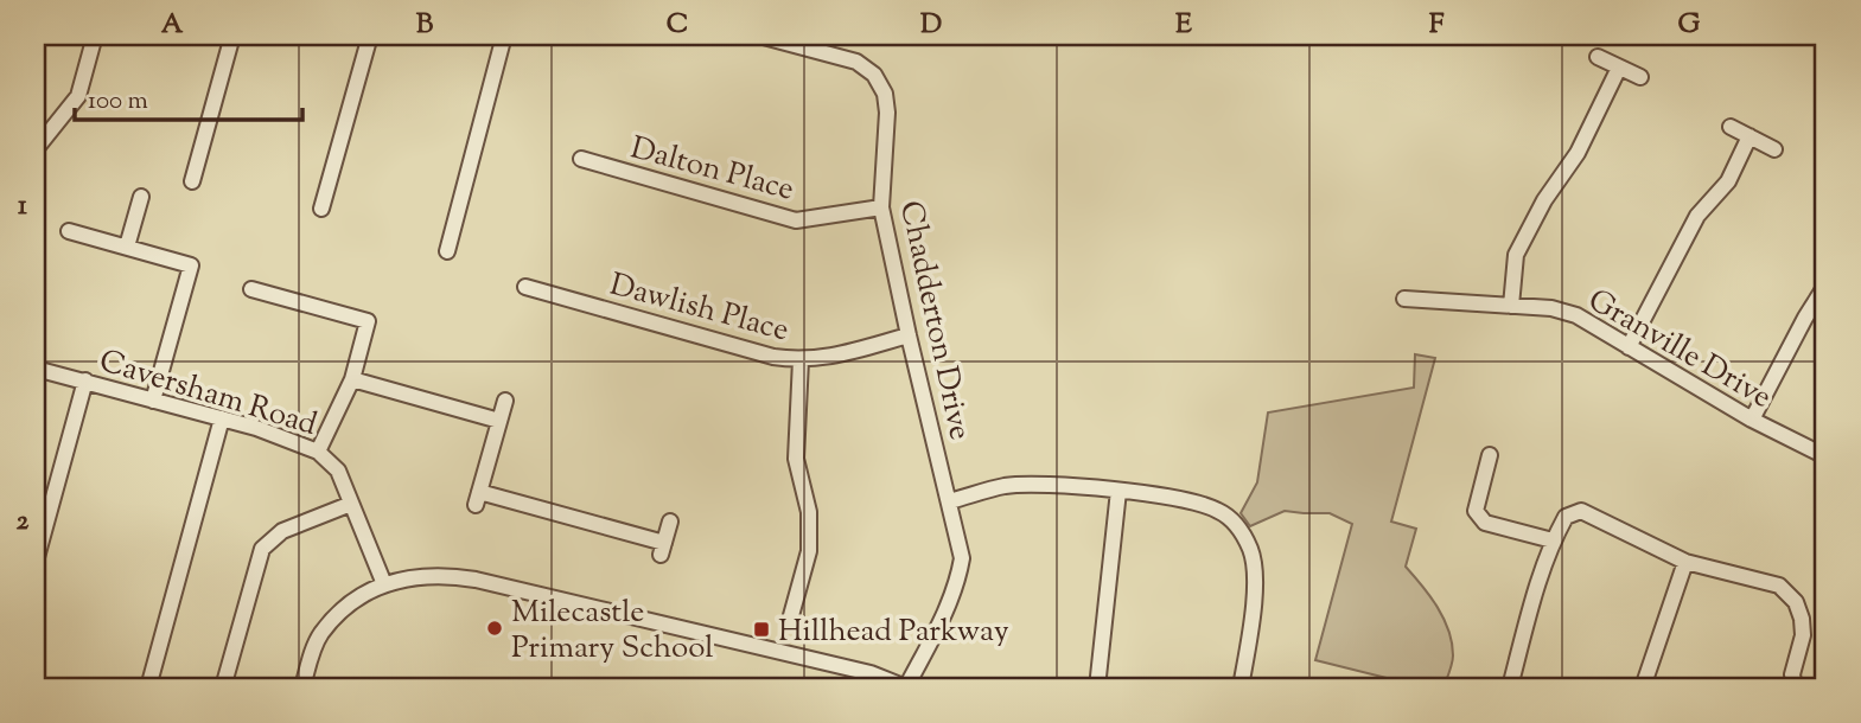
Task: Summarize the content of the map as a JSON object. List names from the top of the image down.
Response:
{
  "streets": {
    "street": [
      "Dalton Place",
      "Dawlish Place",
      "Chadderton Drive",
      "Granville Drive",
      "Caversham Road"
    ]
  },
  "crossings": [
    ["Dalton Place", "Chadderton Drive"],
    ["Dawlish Place", "Chadderton Drive"]
  ],
  "places": {
    "other": ["Milecastle Primary School"],
    "transit": ["Hillhead Parkway"]
  },
  "scale_bar": "100 m",
  "grid": {
    "columns": [
      "A",
      "B",
      "C",
      "D",
      "E",
      "F",
      "G"
    ],
    "rows": ["1", "2"]
  }
}
